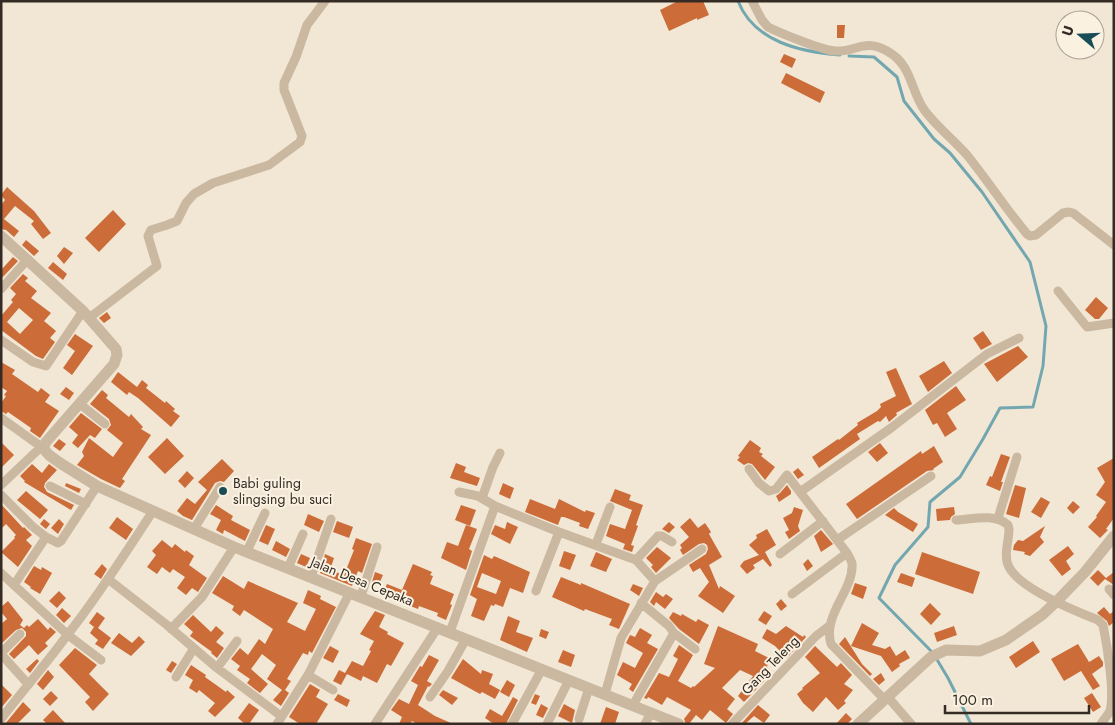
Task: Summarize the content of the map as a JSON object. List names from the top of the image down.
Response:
{
  "streets": {
    "street": ["Jalan Desa Cepaka", "Gang Teleng"]
  },
  "places": ["Babi guling slingsing bu suci"],
  "scale_bar": "100 m",
  "north": "left"
}
